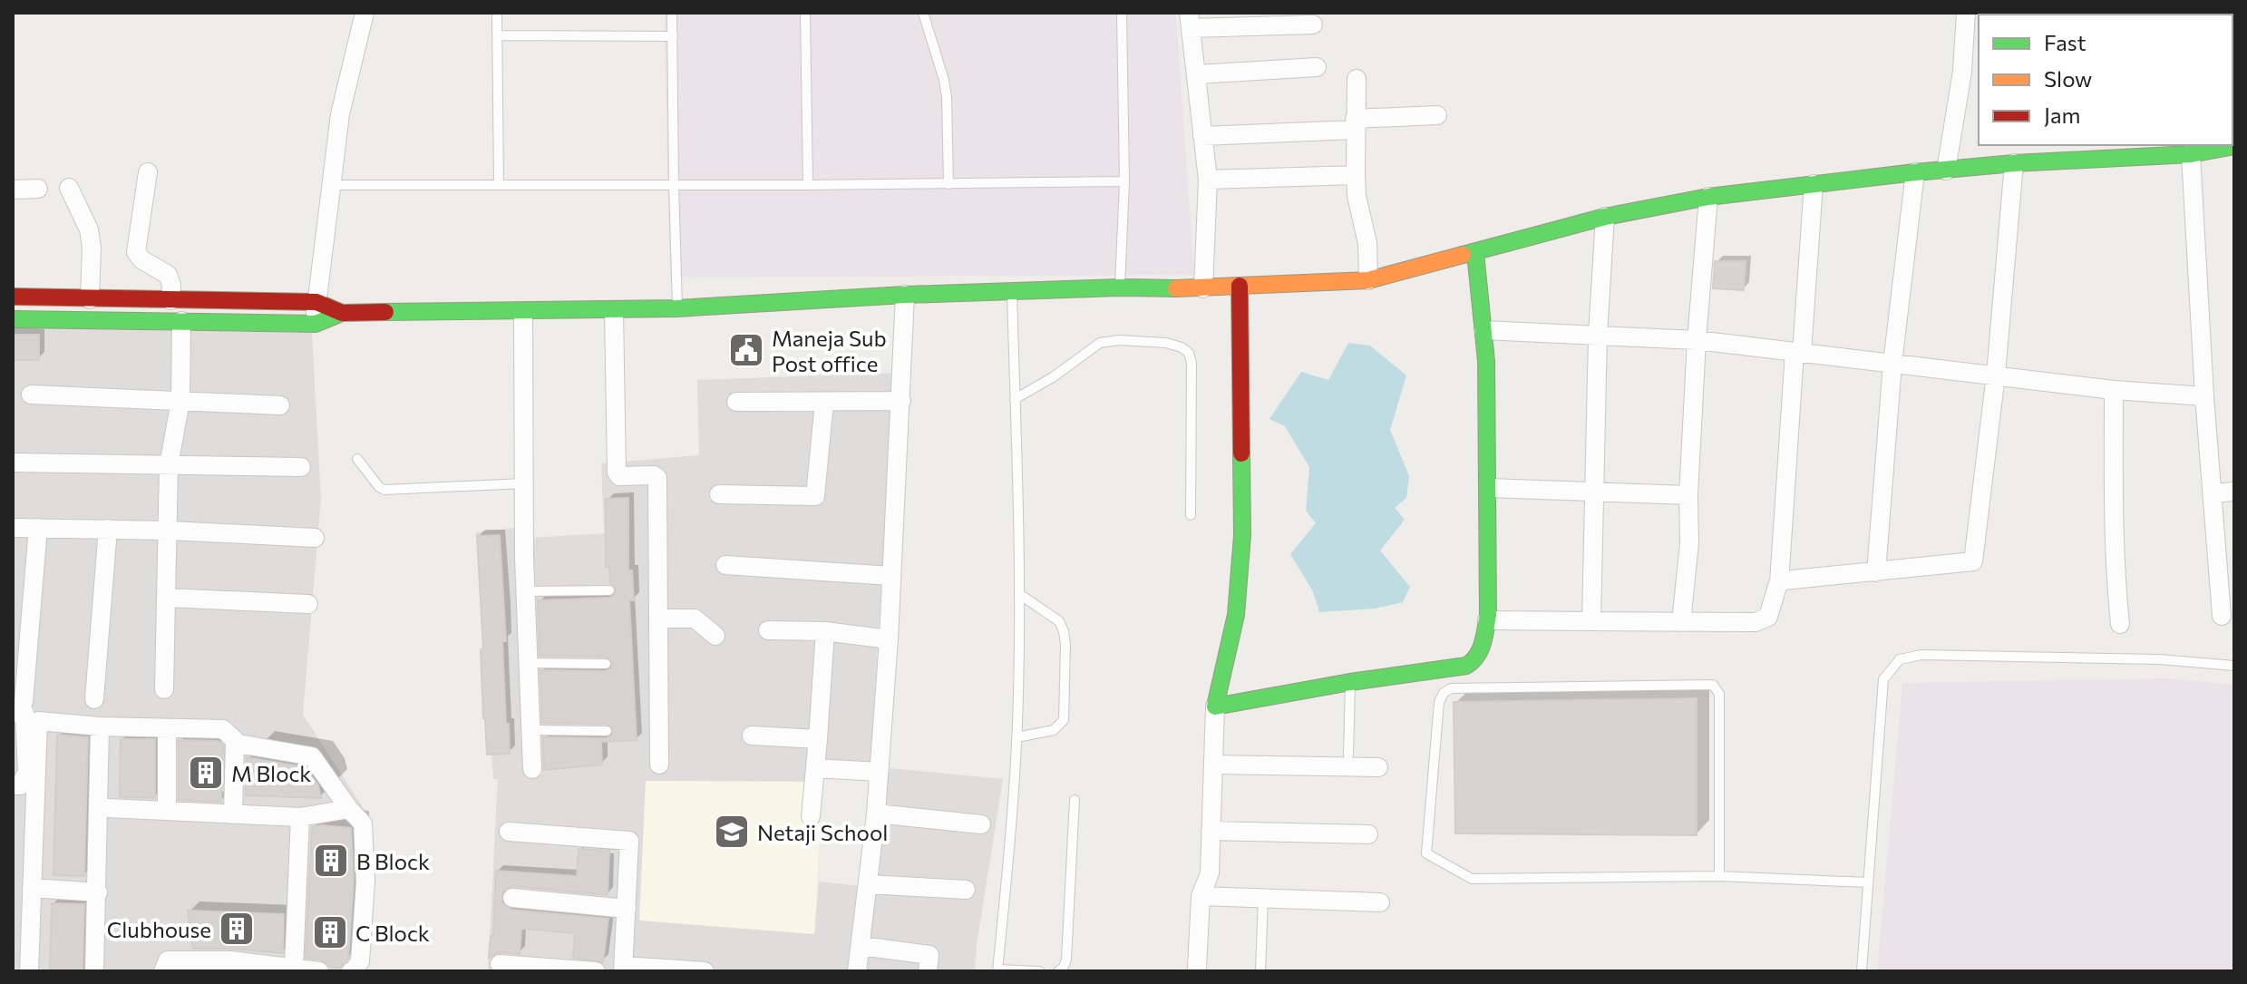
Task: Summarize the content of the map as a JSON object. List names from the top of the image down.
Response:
{
  "places": {
    "public building": ["Maneja Sub Post office"],
    "building": [
      "M Block",
      "B Block",
      "Clubhouse",
      "C Block"
    ],
    "school or university": ["Netaji School"]
  },
  "legend": ["Fast", "Slow", "Jam"]
}
